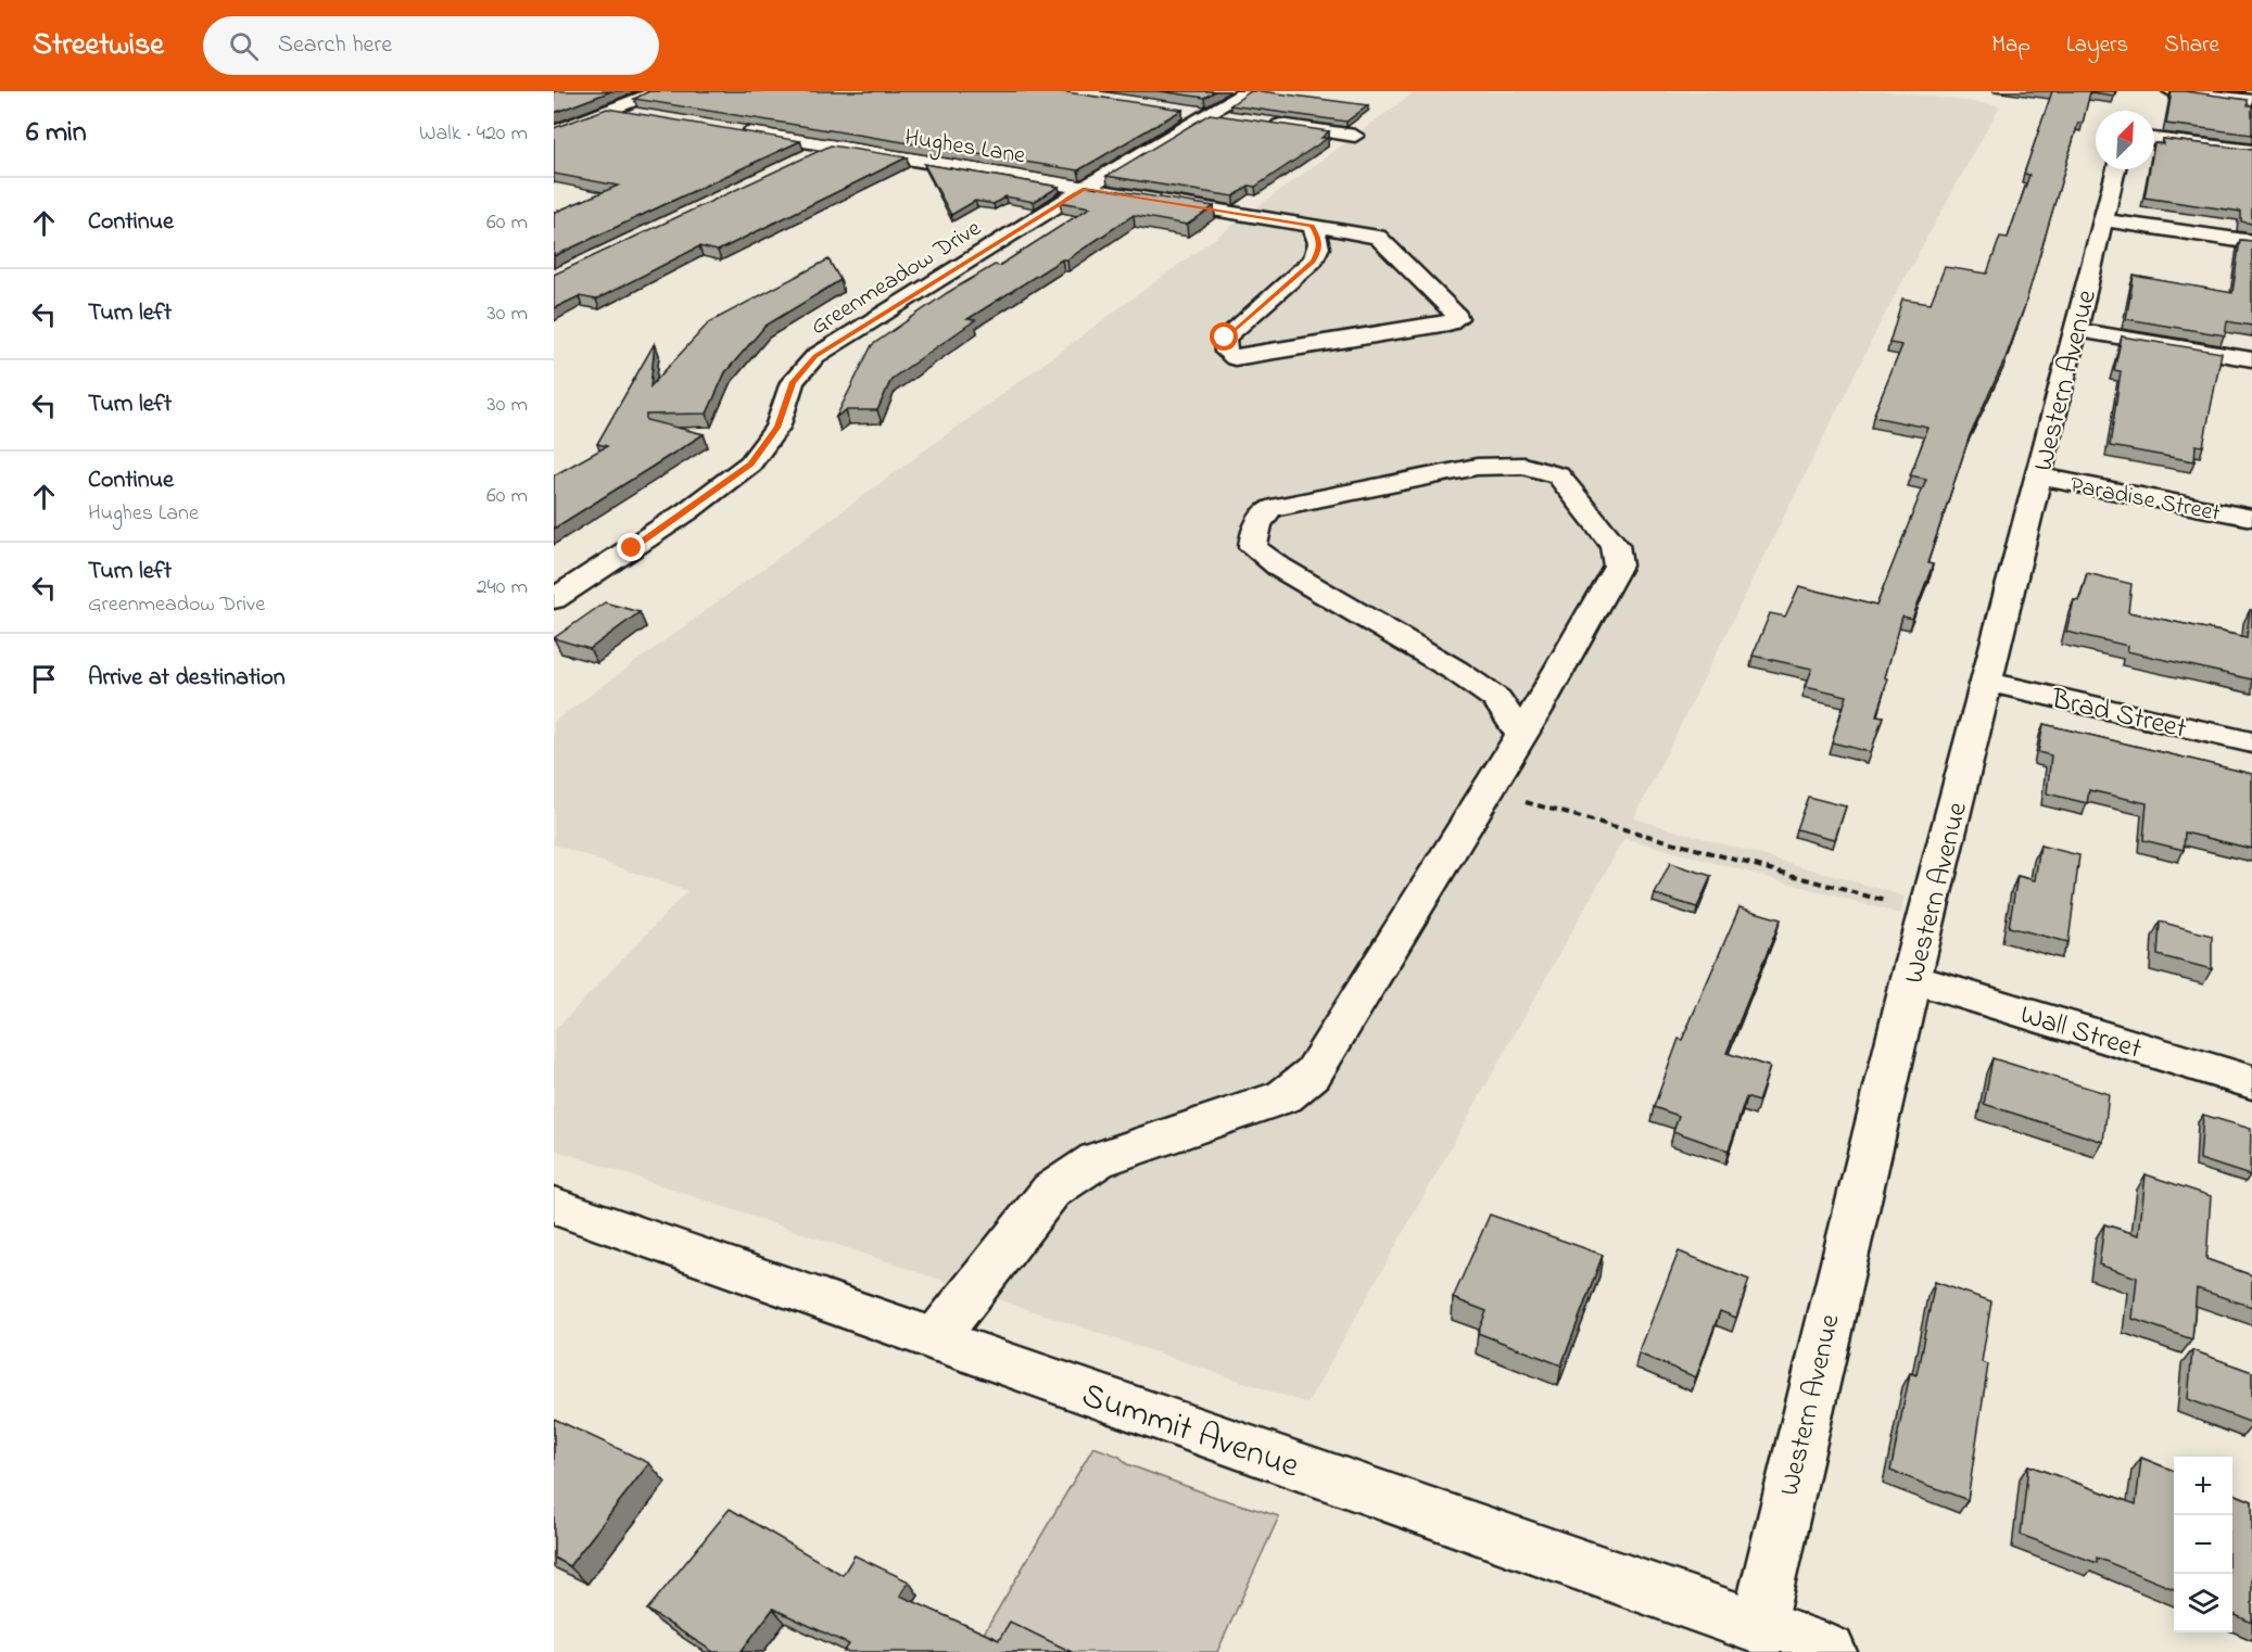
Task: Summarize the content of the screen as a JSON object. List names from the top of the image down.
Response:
{
  "streets": {
    "street": [
      "Hughes Lane",
      "Greenmeadow Drive",
      "Western Avenue",
      "Paradise Street",
      "Brad Street",
      "Wall Street",
      "Summit Avenue"
    ]
  },
  "crossings": [
    ["Hughes Lane", "Greenmeadow Drive"],
    ["Western Avenue", "Paradise Street"],
    ["Western Avenue", "Brad Street"],
    ["Western Avenue", "Wall Street"],
    ["Western Avenue", "Summit Avenue"]
  ],
  "north": "top right",
  "page": {
    "header": "Streetwise",
    "search": "Search here",
    "nav": ["Map", "Layers", "Share"],
    "heading": ["6 min", "Walk · 420 m"],
    "list": [
      ["Continue", "60 m"],
      ["Turn left", "30 m"],
      ["Turn left", "30 m"],
      ["Continue", "Hughes Lane", "60 m"],
      ["Turn left", "Greenmeadow Drive", "240 m"],
      "Arrive at destination"
    ],
    "map_buttons": ["+", "−"]
  }
}
